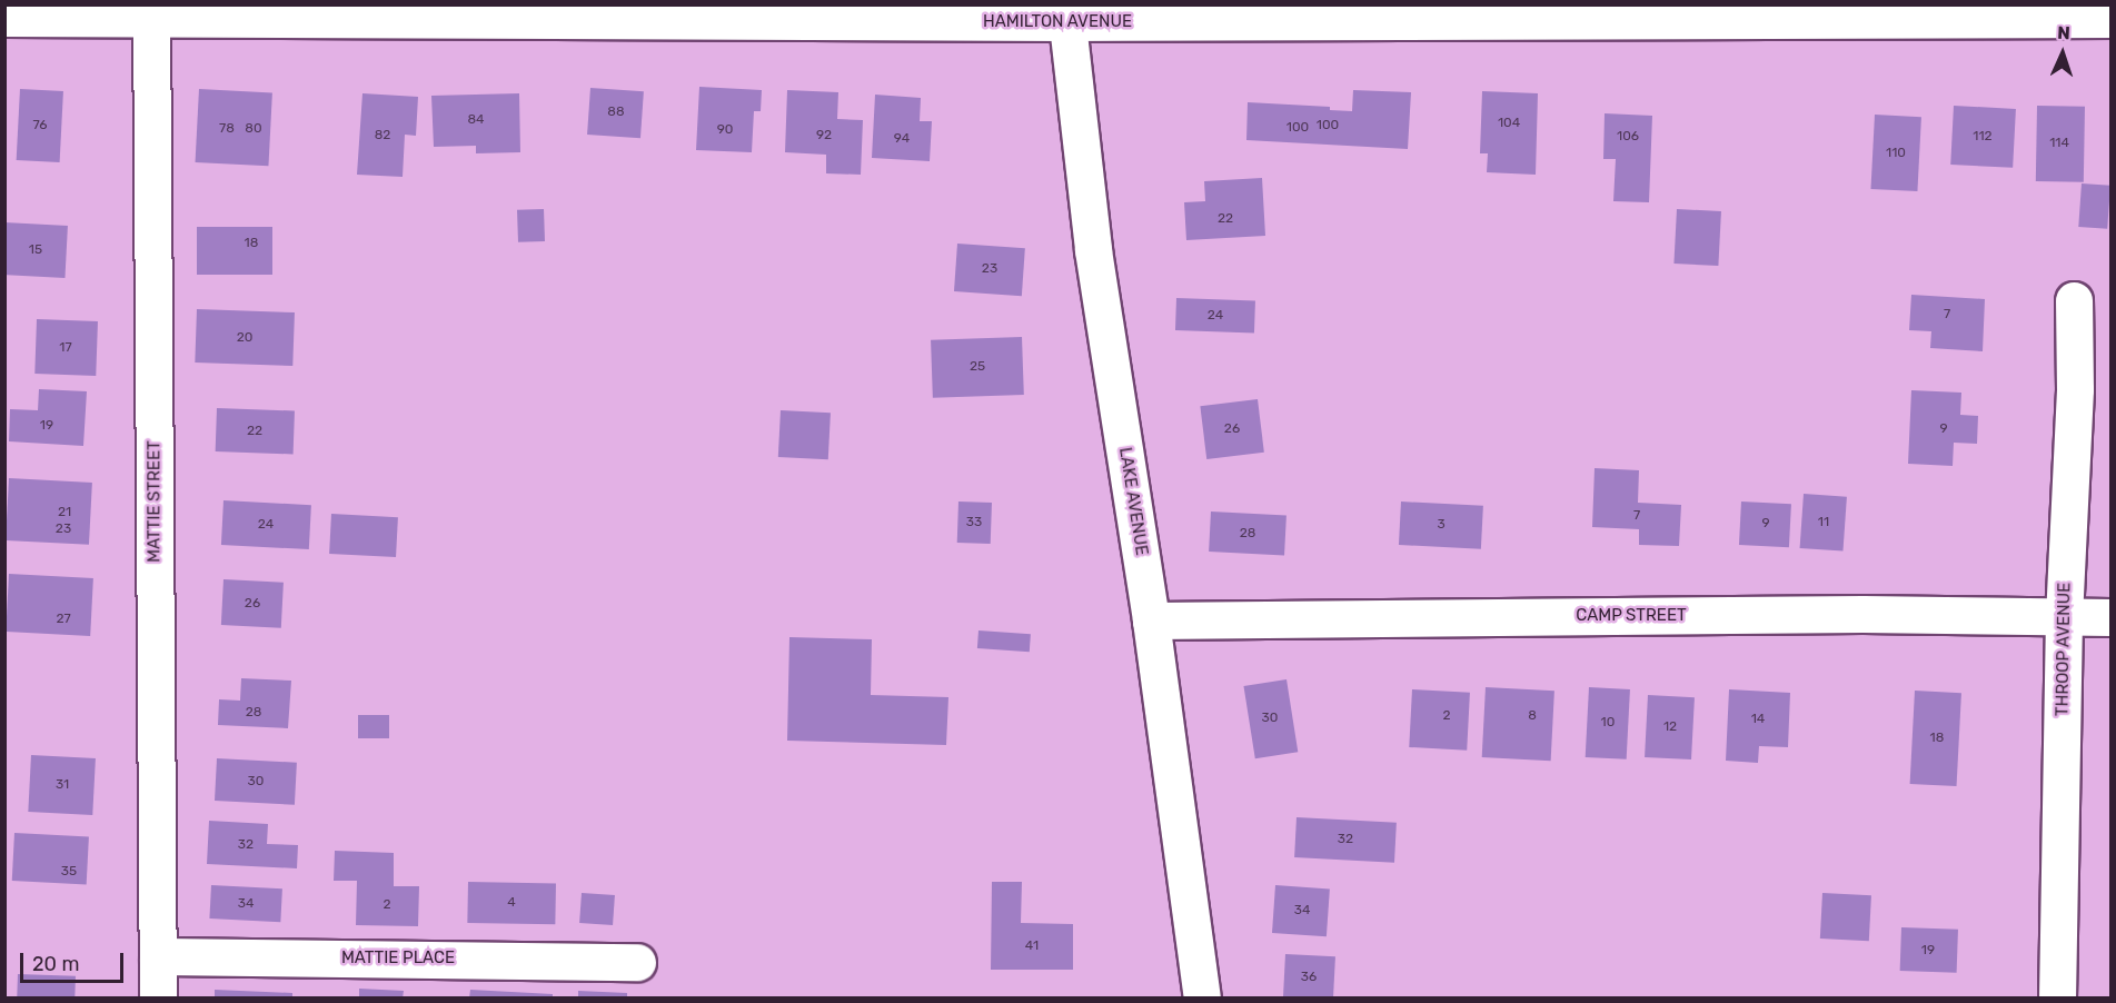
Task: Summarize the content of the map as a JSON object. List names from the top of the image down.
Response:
{
  "streets": {
    "street": [
      "HAMILTON AVENUE",
      "MATTIE STREET",
      "LAKE AVENUE",
      "CAMP STREET",
      "THROOP AVENUE",
      "MATTIE PLACE"
    ]
  },
  "crossings": [
    ["HAMILTON AVENUE", "MATTIE STREET"],
    ["HAMILTON AVENUE", "LAKE AVENUE"],
    ["MATTIE STREET", "MATTIE PLACE"],
    ["LAKE AVENUE", "CAMP STREET"],
    ["CAMP STREET", "THROOP AVENUE"]
  ],
  "house_numbers": [
    "88",
    "84",
    "104",
    "76",
    "100",
    "100",
    "78",
    "80",
    "90",
    "82",
    "92",
    "106",
    "112",
    "94",
    "114",
    "110",
    "22",
    "18",
    "15",
    "23",
    "7",
    "24",
    "20",
    "17",
    "25",
    "19",
    "26",
    "9",
    "22",
    "21",
    "7",
    "33",
    "11",
    "9",
    "24",
    "3",
    "23",
    "28",
    "26",
    "27",
    "28",
    "2",
    "8",
    "30",
    "14",
    "10",
    "12",
    "18",
    "30",
    "31",
    "32",
    "32",
    "35",
    "4",
    "34",
    "2",
    "34",
    "41",
    "19",
    "36"
  ],
  "scale_bar": "20 m",
  "north": "top"
}
